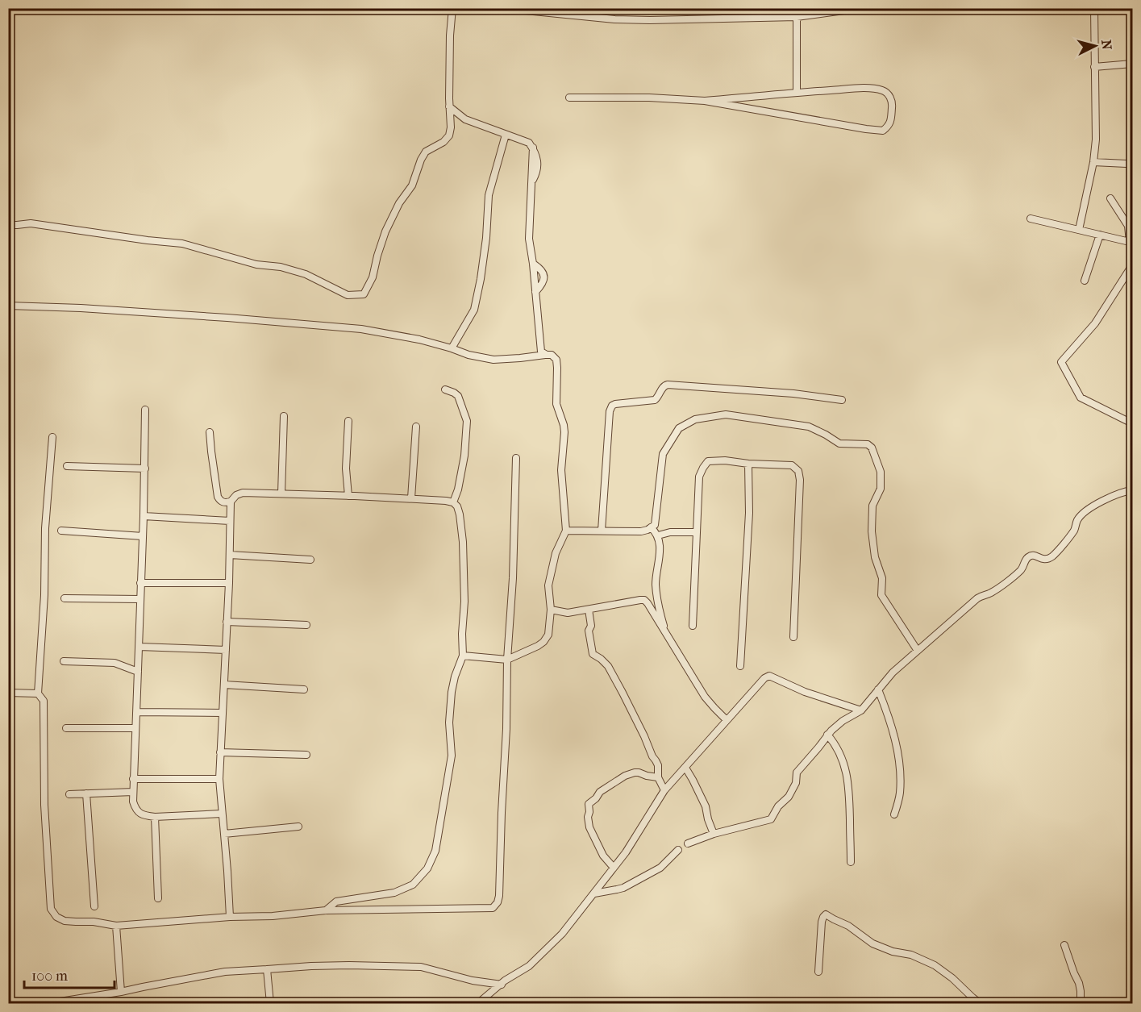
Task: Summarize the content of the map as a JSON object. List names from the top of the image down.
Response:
{
  "scale_bar": "100 m",
  "north": "right"
}
